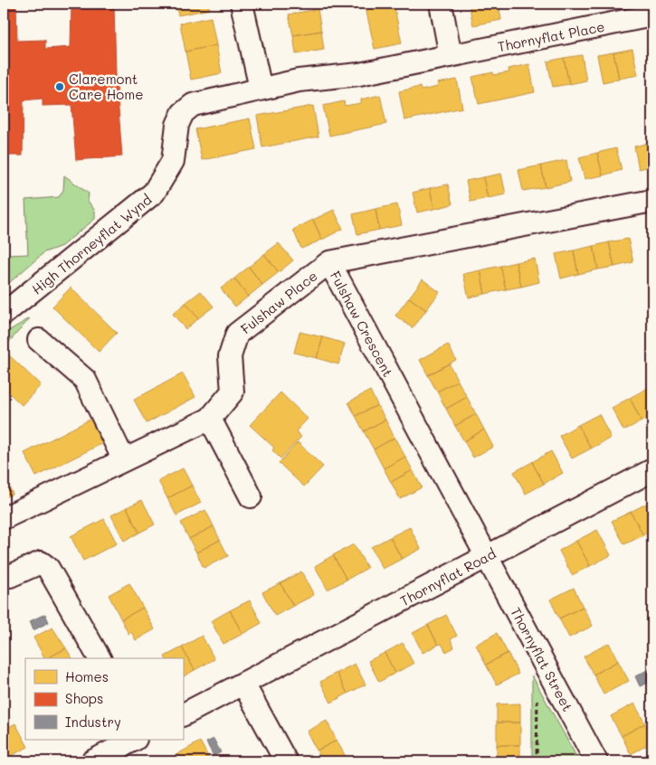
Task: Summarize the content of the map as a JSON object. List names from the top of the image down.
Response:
{
  "streets": {
    "street": [
      "Thornyflat Place",
      "High Thorneyflat Wynd",
      "Fulshaw Place",
      "Fulshaw Crescent",
      "Thornyflat Road",
      "Thornyflat Street"
    ]
  },
  "crossings": [
    ["Thornyflat Place", "High Thorneyflat Wynd"],
    ["Fulshaw Place", "Fulshaw Crescent"],
    ["Fulshaw Crescent", "Thornyflat Road"],
    ["Fulshaw Crescent", "Thornyflat Street"],
    ["Thornyflat Road", "Thornyflat Street"]
  ],
  "places": ["Claremont Care Home"],
  "legend": ["Homes", "Shops", "Industry"]
}
